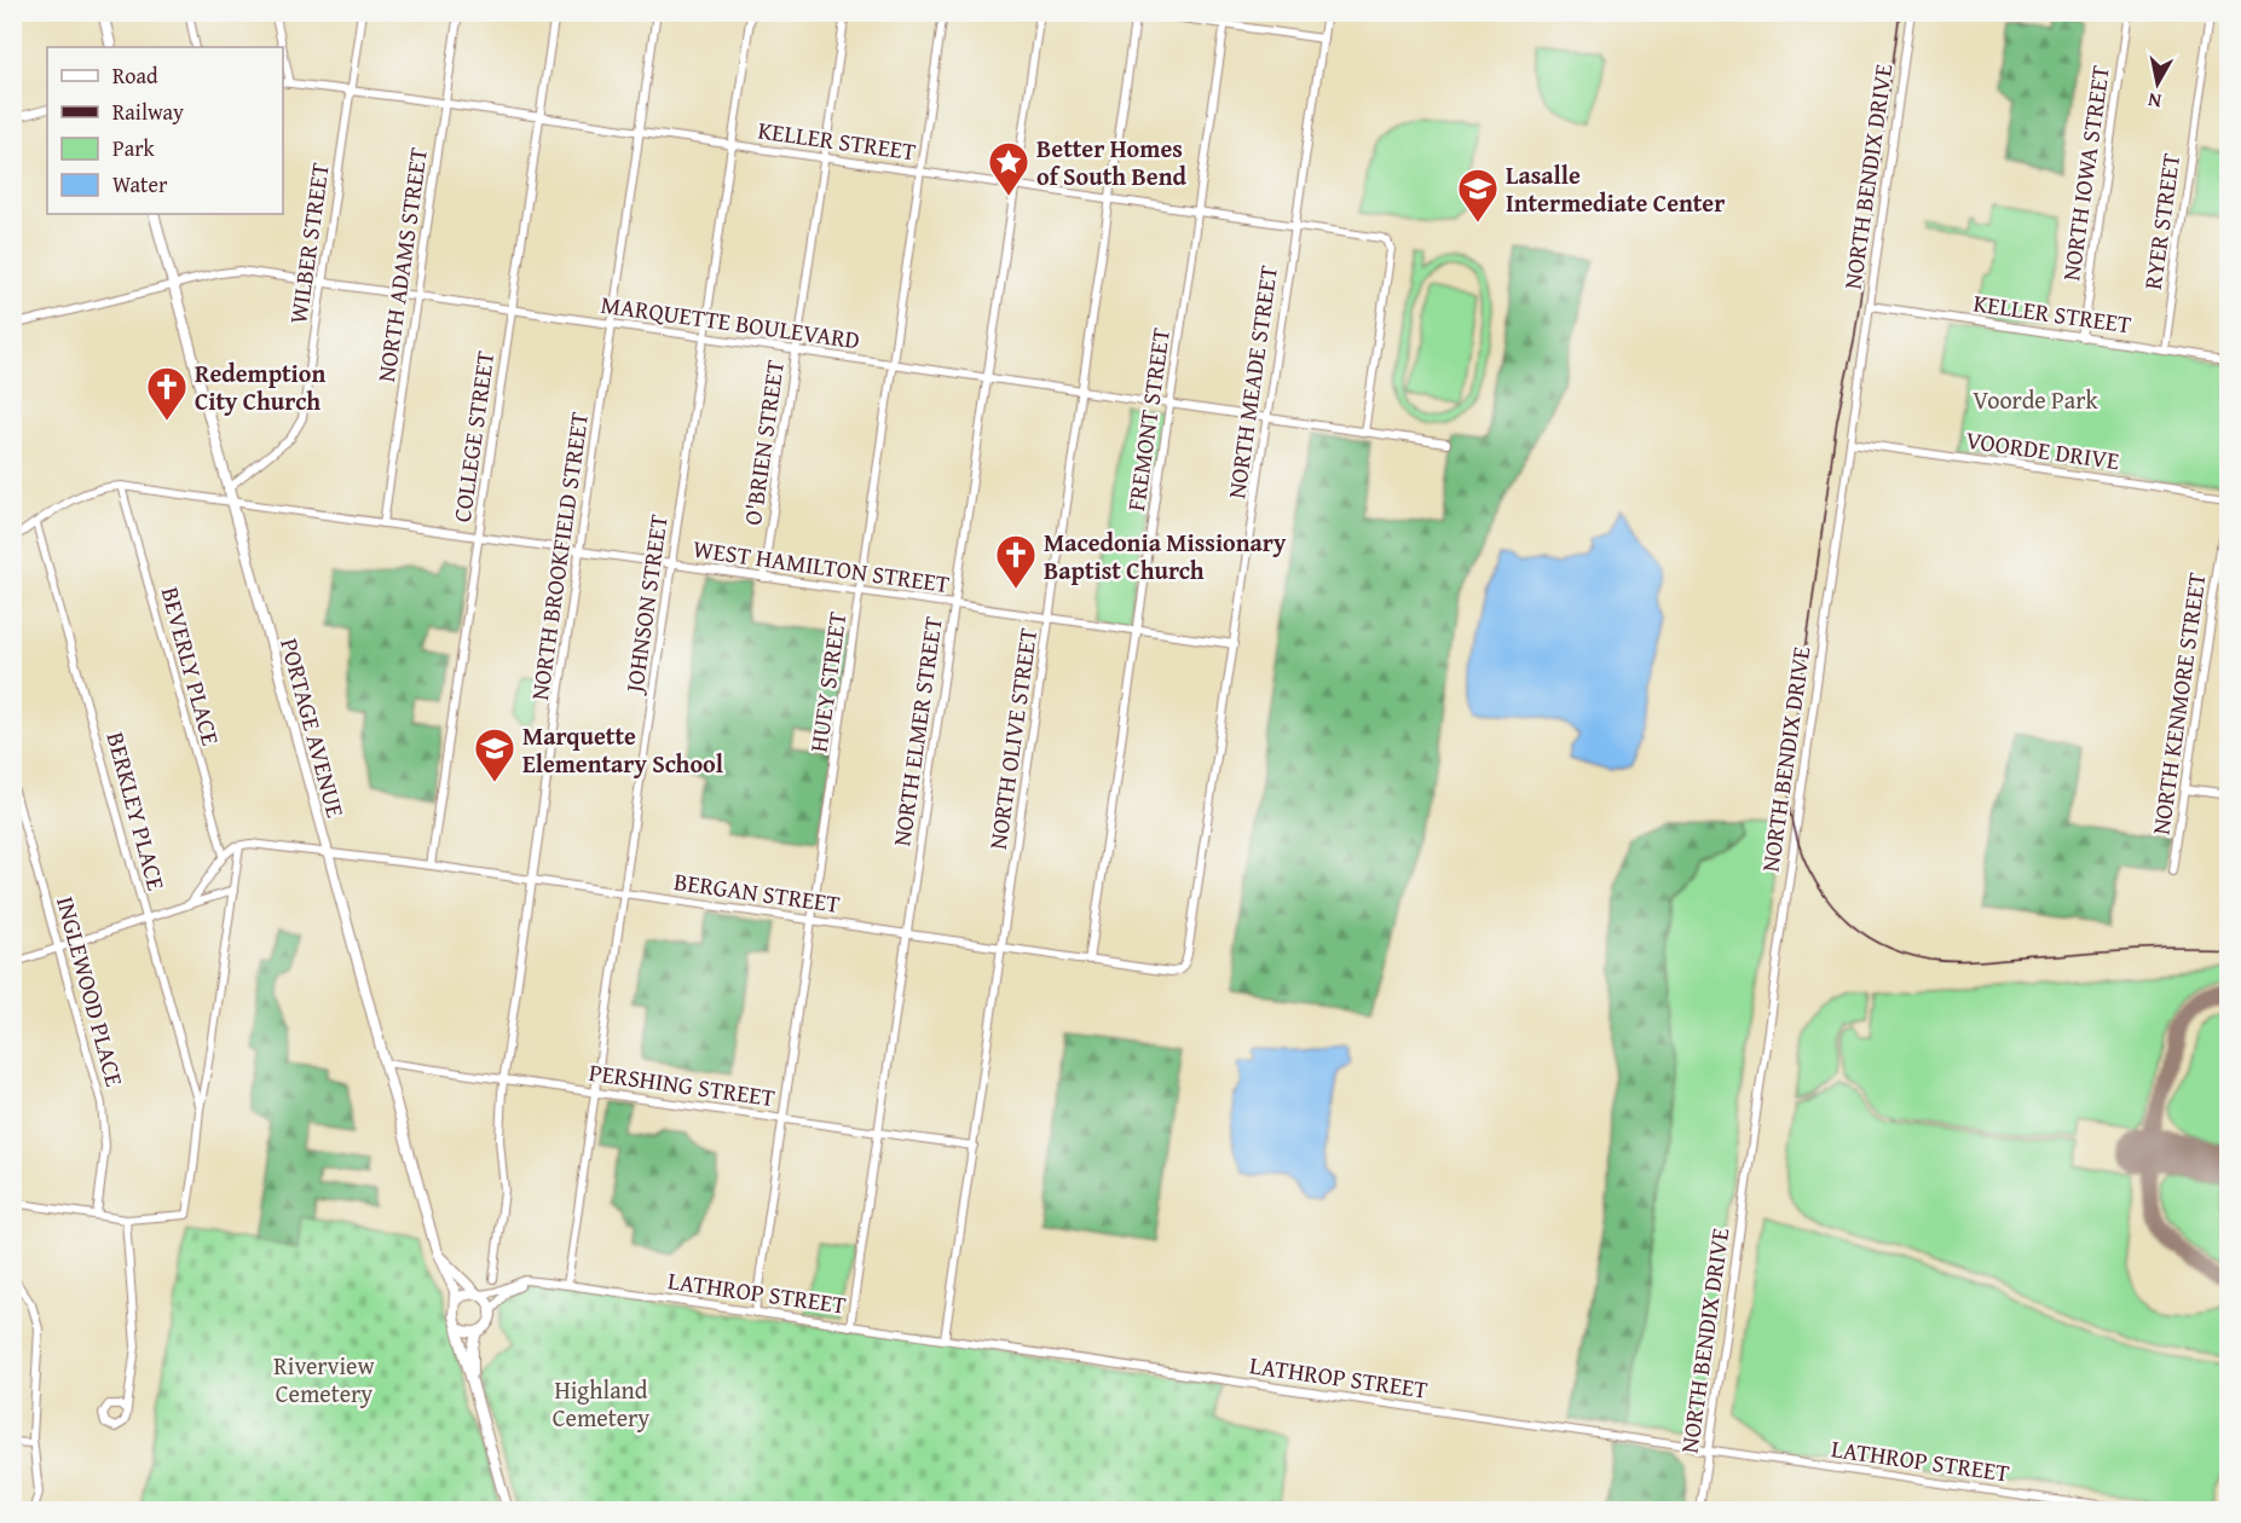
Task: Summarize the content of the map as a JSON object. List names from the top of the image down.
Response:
{
  "streets": {
    "main road": ["PORTAGE AVENUE"],
    "street": [
      "KELLER STREET",
      "NORTH IOWA STREET",
      "NORTH BENDIX DRIVE",
      "RYER STREET",
      "WILBER STREET",
      "NORTH ADAMS STREET",
      "MARQUETTE BOULEVARD",
      "NORTH MEADE STREET",
      "FREMONT STREET",
      "COLLEGE STREET",
      "O'BRIEN STREET",
      "VOORDE DRIVE",
      "NORTH BROOKFIELD STREET",
      "WEST HAMILTON STREET",
      "JOHNSON STREET",
      "BEVERLY PLACE",
      "HUEY STREET",
      "NORTH KENMORE STREET",
      "NORTH ELMER STREET",
      "NORTH OLIVE STREET",
      "BERKLEY PLACE",
      "BERGAN STREET",
      "INGLEWOOD PLACE",
      "PERSHING STREET",
      "LATHROP STREET"
    ]
  },
  "crossings": [
    ["KELLER STREET", "NORTH IOWA STREET"],
    ["KELLER STREET", "NORTH BENDIX DRIVE"],
    ["KELLER STREET", "RYER STREET"],
    ["KELLER STREET", "WILBER STREET"],
    ["KELLER STREET", "NORTH ADAMS STREET"],
    ["KELLER STREET", "MARQUETTE BOULEVARD"],
    ["KELLER STREET", "NORTH MEADE STREET"],
    ["KELLER STREET", "FREMONT STREET"],
    ["KELLER STREET", "COLLEGE STREET"],
    ["KELLER STREET", "O'BRIEN STREET"],
    ["KELLER STREET", "NORTH BROOKFIELD STREET"],
    ["KELLER STREET", "JOHNSON STREET"],
    ["KELLER STREET", "HUEY STREET"],
    ["KELLER STREET", "NORTH ELMER STREET"],
    ["KELLER STREET", "NORTH OLIVE STREET"],
    ["NORTH BENDIX DRIVE", "VOORDE DRIVE"],
    ["NORTH BENDIX DRIVE", "LATHROP STREET"],
    ["WILBER STREET", "MARQUETTE BOULEVARD"],
    ["WILBER STREET", "PORTAGE AVENUE"],
    ["NORTH ADAMS STREET", "MARQUETTE BOULEVARD"],
    ["NORTH ADAMS STREET", "WEST HAMILTON STREET"],
    ["MARQUETTE BOULEVARD", "NORTH MEADE STREET"],
    ["MARQUETTE BOULEVARD", "FREMONT STREET"],
    ["MARQUETTE BOULEVARD", "COLLEGE STREET"],
    ["MARQUETTE BOULEVARD", "O'BRIEN STREET"],
    ["MARQUETTE BOULEVARD", "NORTH BROOKFIELD STREET"],
    ["MARQUETTE BOULEVARD", "JOHNSON STREET"],
    ["MARQUETTE BOULEVARD", "HUEY STREET"],
    ["MARQUETTE BOULEVARD", "PORTAGE AVENUE"],
    ["MARQUETTE BOULEVARD", "NORTH ELMER STREET"],
    ["MARQUETTE BOULEVARD", "NORTH OLIVE STREET"],
    ["NORTH MEADE STREET", "WEST HAMILTON STREET"],
    ["NORTH MEADE STREET", "BERGAN STREET"],
    ["FREMONT STREET", "WEST HAMILTON STREET"],
    ["FREMONT STREET", "BERGAN STREET"],
    ["COLLEGE STREET", "WEST HAMILTON STREET"],
    ["COLLEGE STREET", "BERGAN STREET"],
    ["O'BRIEN STREET", "WEST HAMILTON STREET"],
    ["VOORDE DRIVE", "NORTH KENMORE STREET"],
    ["NORTH BROOKFIELD STREET", "WEST HAMILTON STREET"],
    ["NORTH BROOKFIELD STREET", "BERGAN STREET"],
    ["NORTH BROOKFIELD STREET", "PERSHING STREET"],
    ["WEST HAMILTON STREET", "JOHNSON STREET"],
    ["WEST HAMILTON STREET", "BEVERLY PLACE"],
    ["WEST HAMILTON STREET", "HUEY STREET"],
    ["WEST HAMILTON STREET", "PORTAGE AVENUE"],
    ["WEST HAMILTON STREET", "NORTH ELMER STREET"],
    ["WEST HAMILTON STREET", "NORTH OLIVE STREET"],
    ["WEST HAMILTON STREET", "BERKLEY PLACE"],
    ["JOHNSON STREET", "BERGAN STREET"],
    ["JOHNSON STREET", "PERSHING STREET"],
    ["JOHNSON STREET", "LATHROP STREET"],
    ["HUEY STREET", "BERGAN STREET"],
    ["HUEY STREET", "PERSHING STREET"],
    ["HUEY STREET", "LATHROP STREET"],
    ["PORTAGE AVENUE", "BERGAN STREET"],
    ["PORTAGE AVENUE", "PERSHING STREET"],
    ["PORTAGE AVENUE", "LATHROP STREET"],
    ["NORTH ELMER STREET", "BERGAN STREET"],
    ["NORTH ELMER STREET", "PERSHING STREET"],
    ["NORTH ELMER STREET", "LATHROP STREET"],
    ["NORTH OLIVE STREET", "BERGAN STREET"],
    ["NORTH OLIVE STREET", "PERSHING STREET"],
    ["NORTH OLIVE STREET", "LATHROP STREET"],
    ["BERKLEY PLACE", "INGLEWOOD PLACE"]
  ],
  "parks": ["Voorde Park", "Riverview Cemetery", "Highland Cemetery"],
  "places": {
    "place": ["Better Homes of South Bend"],
    "school or university": ["Lasalle Intermediate Center", "Marquette Elementary School"],
    "church": ["Redemption City Church", "Macedonia Missionary Baptist Church"]
  },
  "legend": [
    "Road",
    "Railway",
    "Park",
    "Water"
  ],
  "north": "bottom"
}
